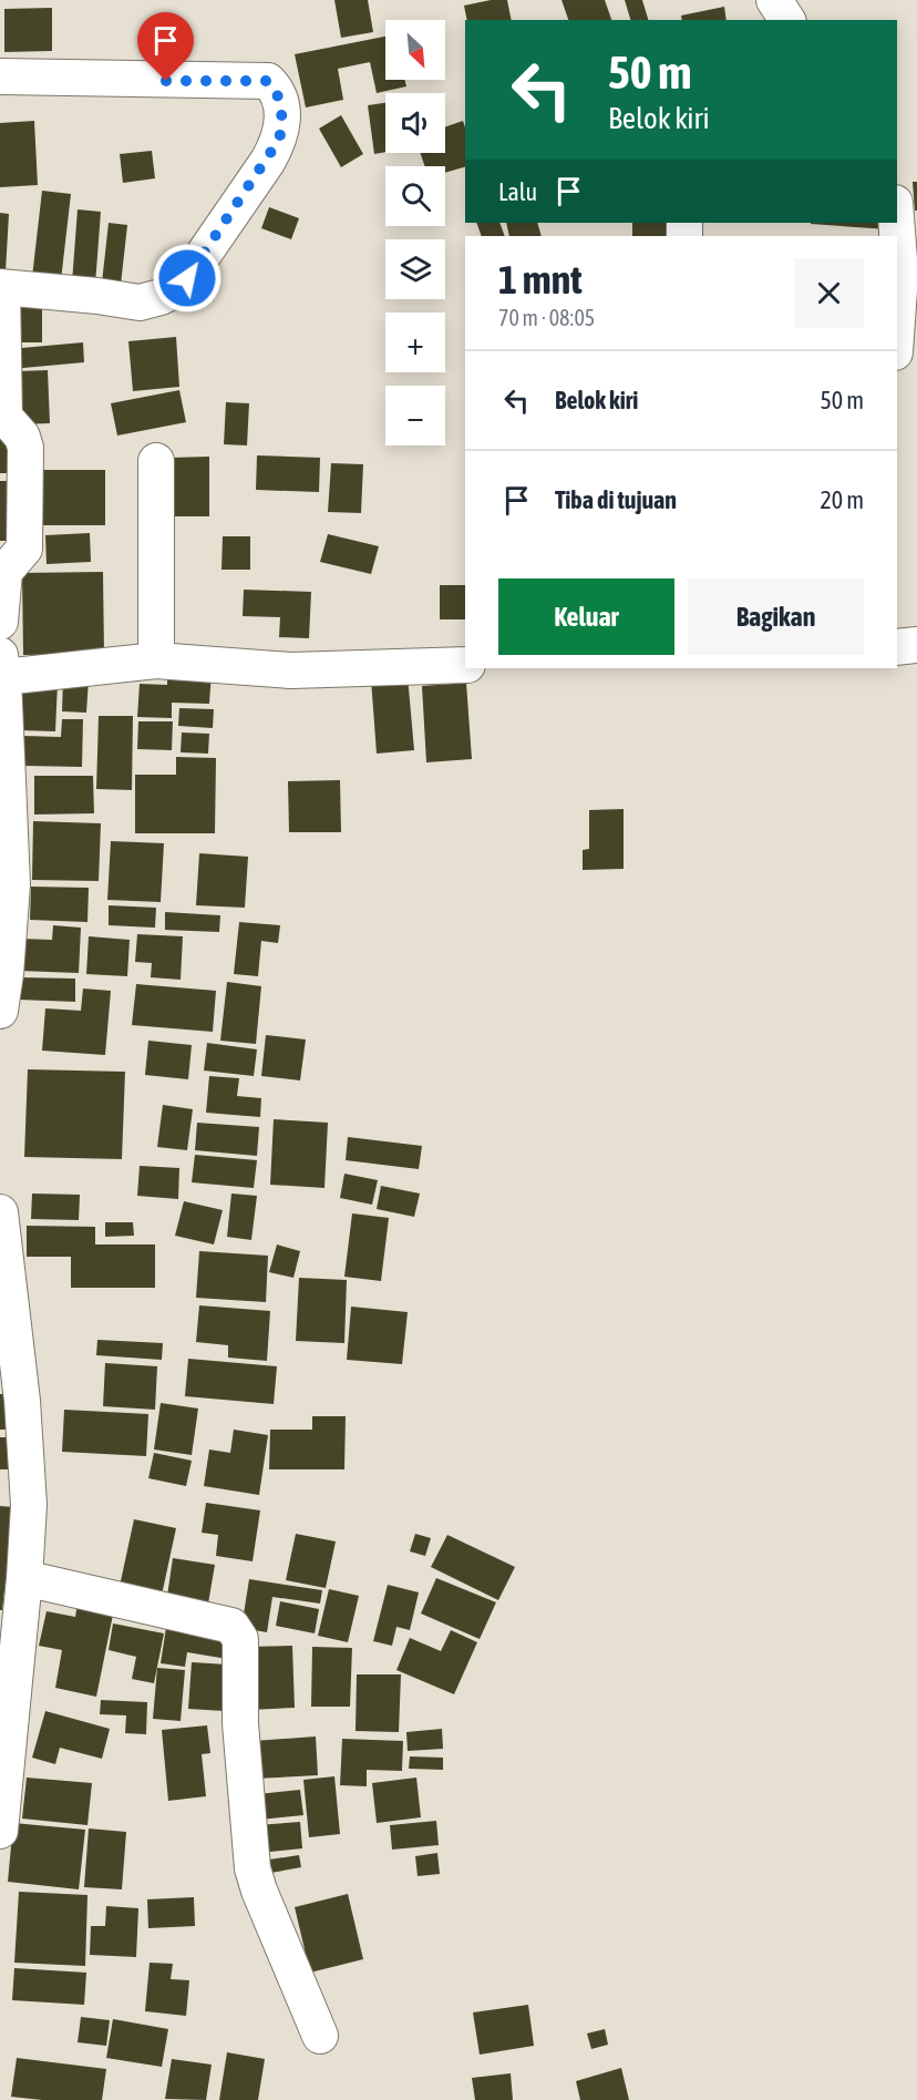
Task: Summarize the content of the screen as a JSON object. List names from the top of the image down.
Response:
{
  "north": "bottom right",
  "page": {
    "map_buttons": ["+", "−"],
    "turn": ["50 m", "Belok kiri"],
    "then": "Lalu",
    "heading": ["1 mnt", "70 m · 08:05"],
    "list": [
      {
        "name": "Belok kiri",
        "value": "50 m"
      },
      {
        "name": "Tiba di tujuan",
        "value": "20 m"
      }
    ],
    "buttons": ["Keluar", "Bagikan"]
  }
}
